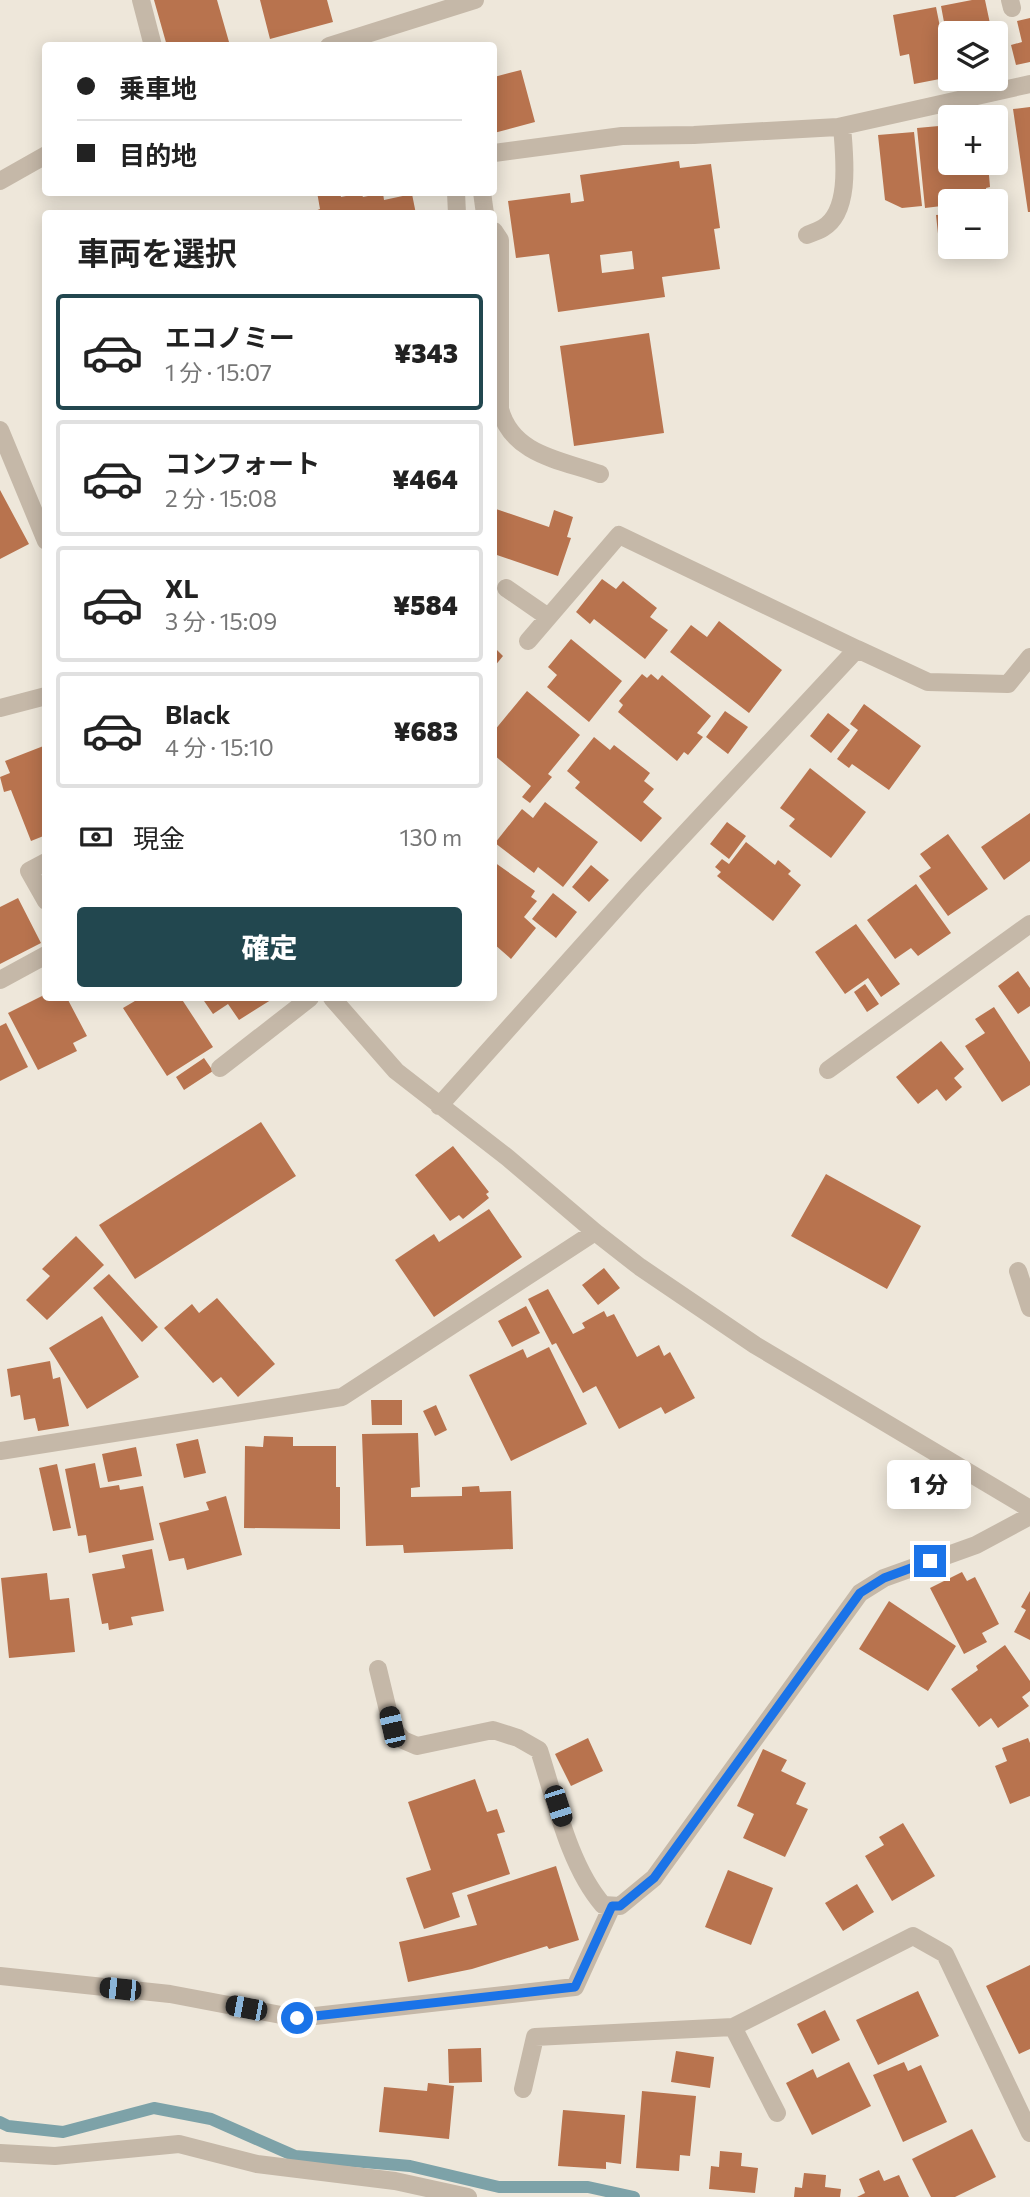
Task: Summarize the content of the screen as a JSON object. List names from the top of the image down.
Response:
{
  "page": {
    "map_buttons": ["+", "−"],
    "banner": ["乗車地", "目的地"],
    "heading": "車両を選択",
    "list": [
      {
        "name": "エコノミー",
        "note": "1 分 · 15:07",
        "value": "¥343"
      },
      {
        "name": "コンフォート",
        "note": "2 分 · 15:08",
        "value": "¥464"
      },
      {
        "name": "XL",
        "note": "3 分 · 15:09",
        "value": "¥584"
      },
      {
        "name": "Black",
        "note": "4 分 · 15:10",
        "value": "¥683"
      }
    ],
    "pay": ["現金", "130 m"],
    "buttons": "確定",
    "bubble": "1 分"
  }
}
